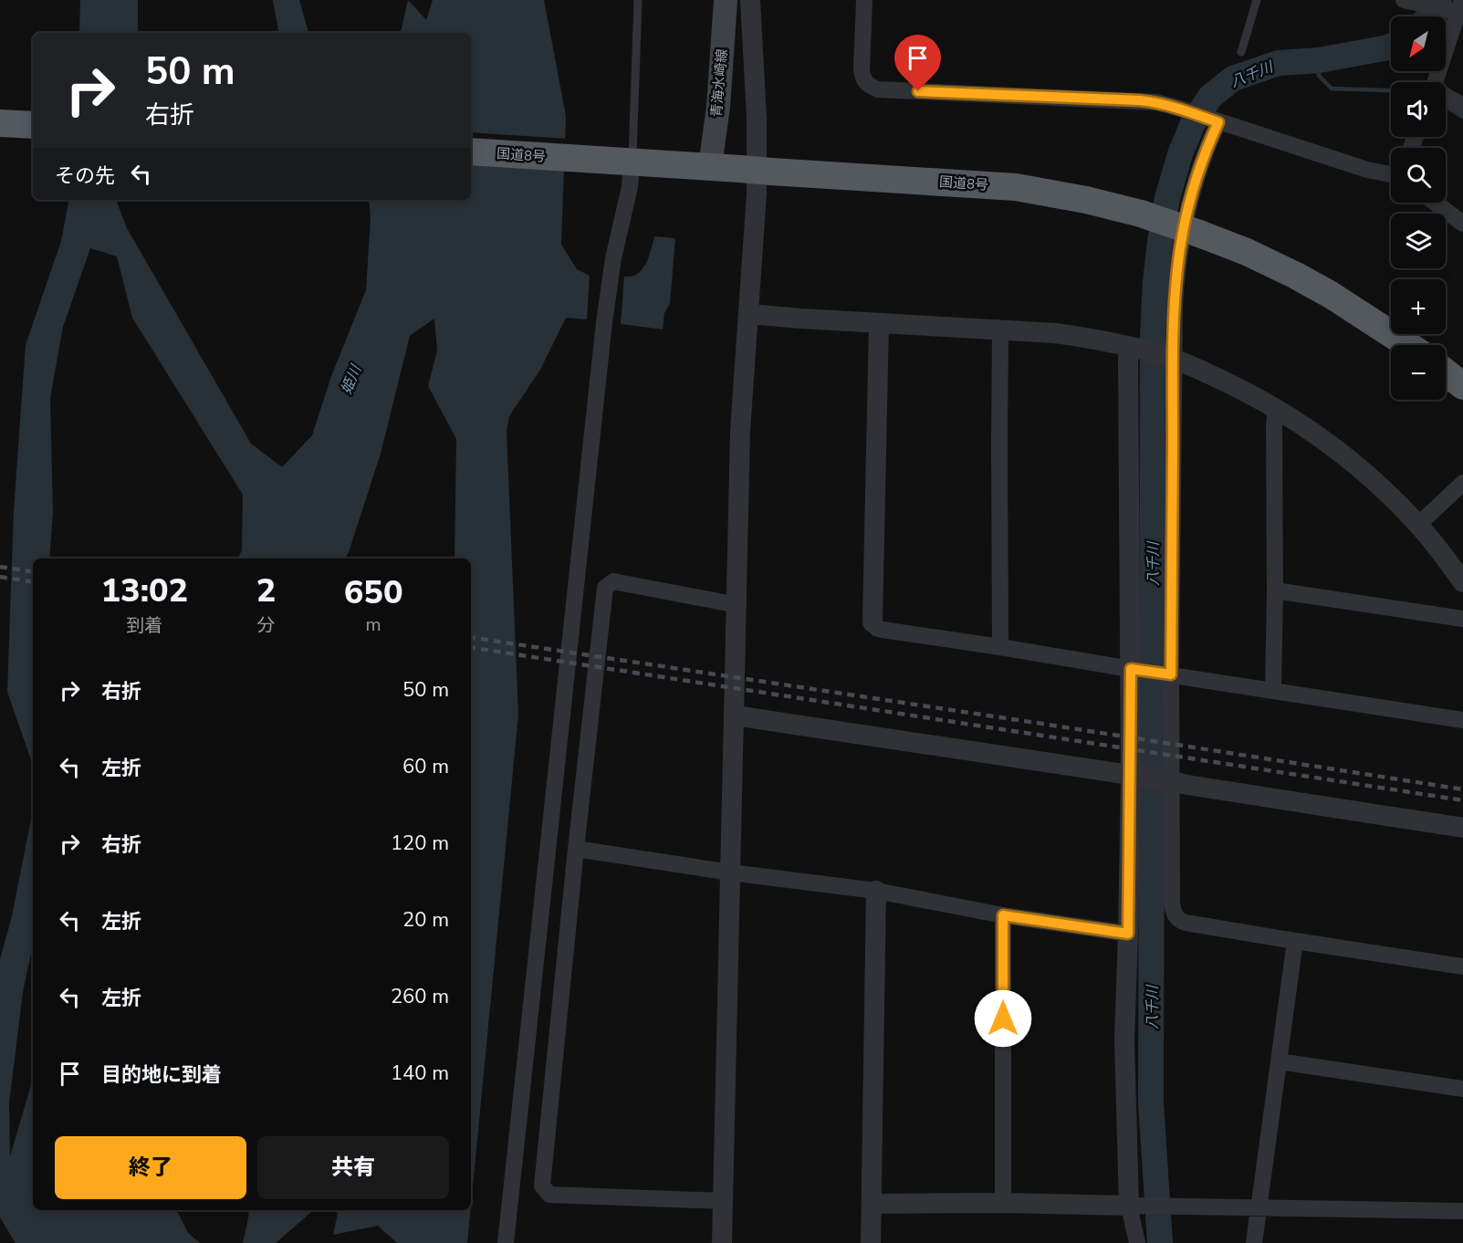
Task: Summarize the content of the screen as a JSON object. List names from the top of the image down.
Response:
{
  "streets": {
    "highway": ["国道8号"],
    "main road": ["青海水崎線"]
  },
  "crossings": [
    ["青海水崎線", "国道8号"]
  ],
  "water": ["八千川", "姫川"],
  "north": "bottom left",
  "page": {
    "map_buttons": ["+", "−"],
    "turn": ["50 m", "右折"],
    "then": "その先",
    "eta": [
      "13:02",
      "到着",
      "2",
      "分",
      "650",
      "m"
    ],
    "list": [
      {
        "name": "右折",
        "value": "50 m"
      },
      {
        "name": "左折",
        "value": "60 m"
      },
      {
        "name": "右折",
        "value": "120 m"
      },
      {
        "name": "左折",
        "value": "20 m"
      },
      {
        "name": "左折",
        "value": "260 m"
      },
      {
        "name": "目的地に到着",
        "value": "140 m"
      }
    ],
    "buttons": ["終了", "共有"]
  }
}
